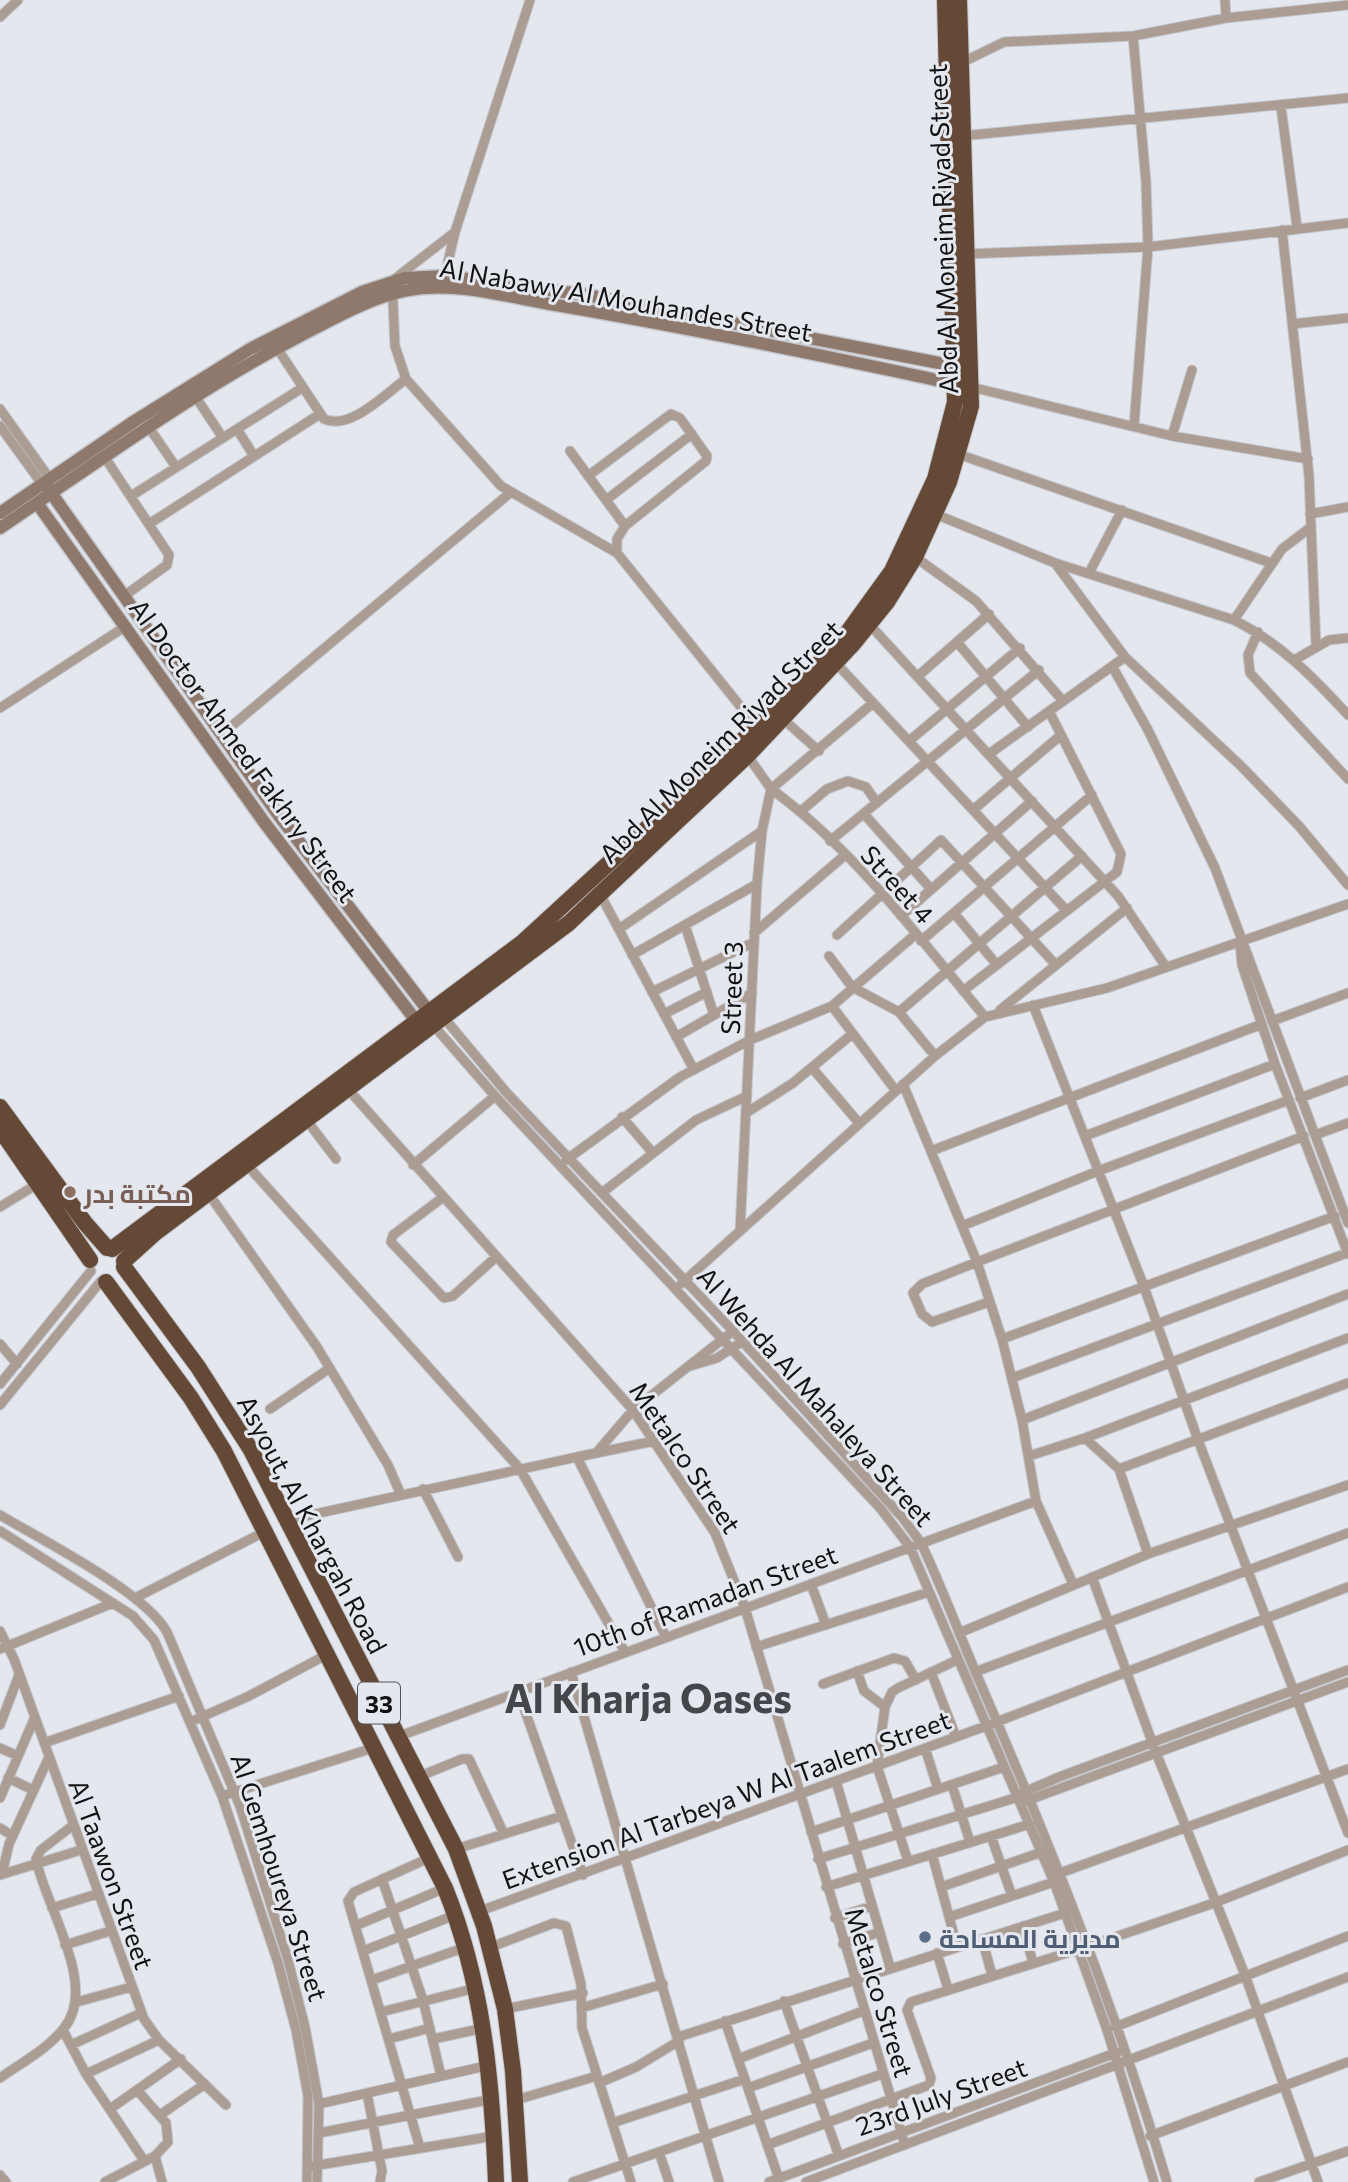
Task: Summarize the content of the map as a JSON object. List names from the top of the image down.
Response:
{
  "streets": {
    "highway": ["Abd Al Moneim Riyad Street", "Asyout, Al Khargah Road", "33"],
    "street": [
      "Al Nabawy Al Mouhandes Street",
      "Al Doctor Ahmed Fakhry Street",
      "Street 4",
      "Street 3",
      "Al Wehda Al Mahaleya Street",
      "Metalco Street",
      "10th of Ramadan Street",
      "Extension Al Tarbeya W Al Taalem Street",
      "Al Taawon Street",
      "Al Gemhoureya Street",
      "23rd July Street"
    ]
  },
  "crossings": [
    ["Abd Al Moneim Riyad Street", "Al Nabawy Al Mouhandes Street"],
    ["Abd Al Moneim Riyad Street", "Al Doctor Ahmed Fakhry Street"],
    ["Abd Al Moneim Riyad Street", "Al Wehda Al Mahaleya Street"],
    ["Abd Al Moneim Riyad Street", "Metalco Street"],
    ["Abd Al Moneim Riyad Street", "Asyout, Al Khargah Road"],
    ["Al Nabawy Al Mouhandes Street", "Al Doctor Ahmed Fakhry Street"],
    ["Al Doctor Ahmed Fakhry Street", "Al Wehda Al Mahaleya Street"],
    ["Street 4", "Street 3"],
    ["Al Wehda Al Mahaleya Street", "10th of Ramadan Street"],
    ["Al Wehda Al Mahaleya Street", "Extension Al Tarbeya W Al Taalem Street"],
    ["Al Wehda Al Mahaleya Street", "23rd July Street"],
    ["Metalco Street", "10th of Ramadan Street"],
    ["Metalco Street", "Extension Al Tarbeya W Al Taalem Street"],
    ["Metalco Street", "23rd July Street"],
    ["Asyout, Al Khargah Road", "10th of Ramadan Street"],
    ["Asyout, Al Khargah Road", "Extension Al Tarbeya W Al Taalem Street"]
  ],
  "districts": ["Al Kharja Oases"],
  "places": ["مكتبة بدر", "مديرية المساحة"]
}
